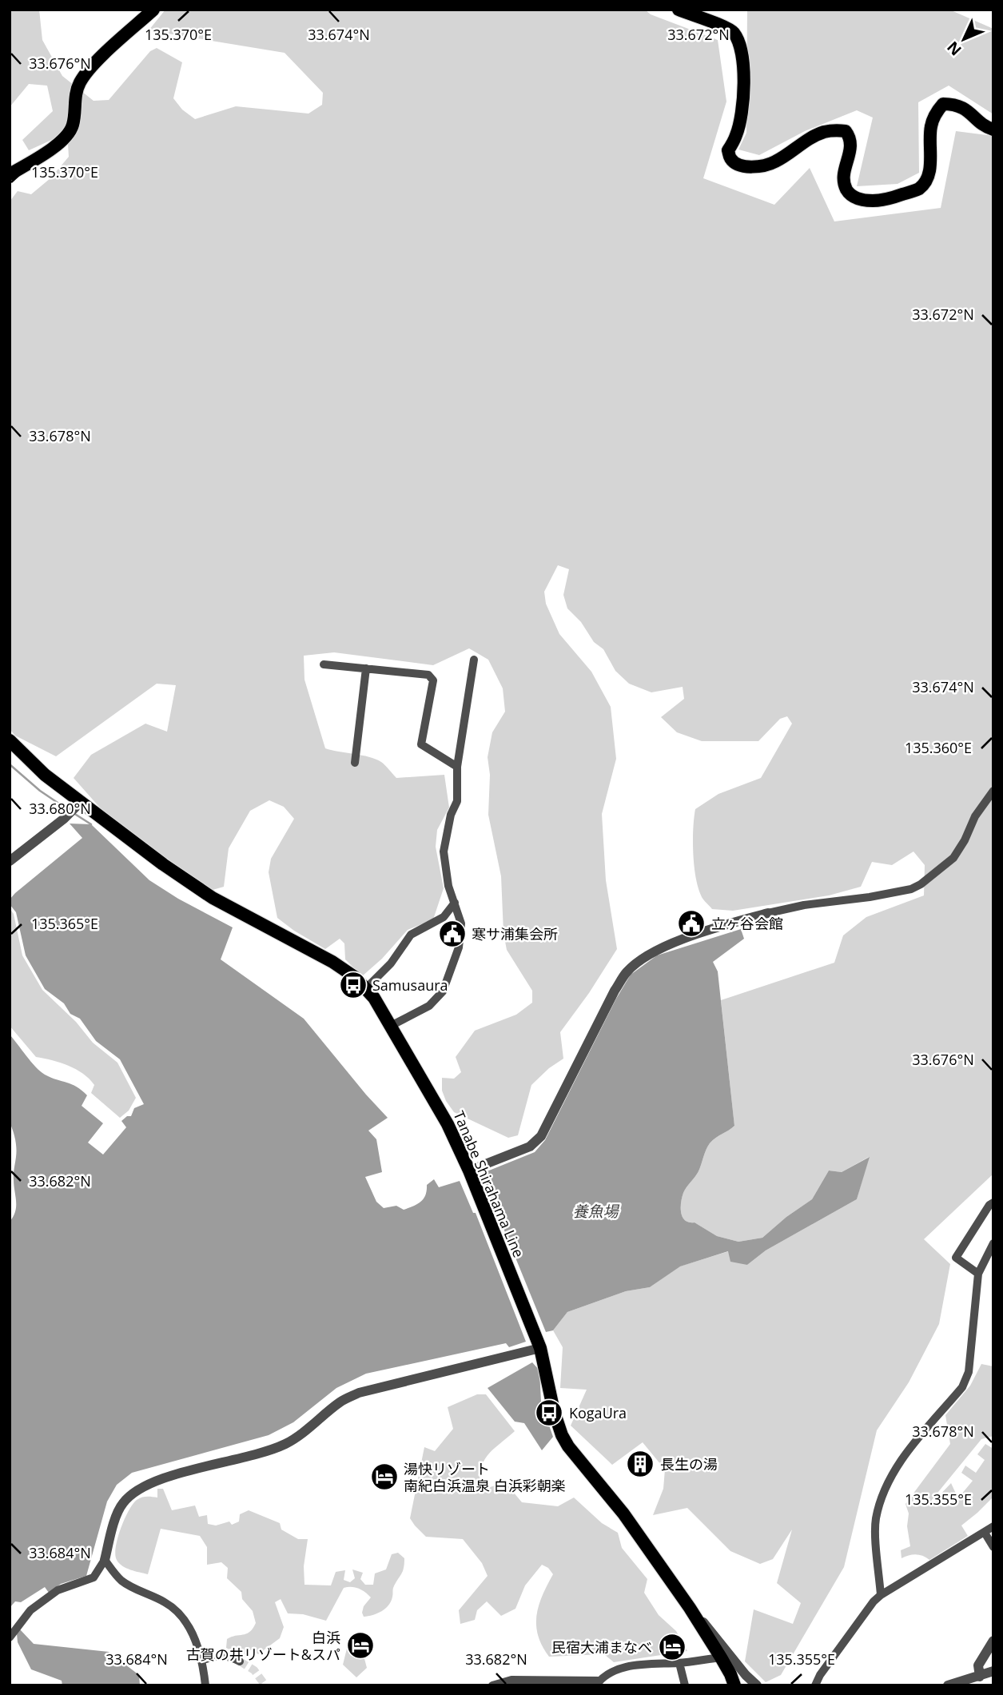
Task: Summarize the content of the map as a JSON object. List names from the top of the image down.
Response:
{
  "streets": {
    "main road": ["Tanabe Shirahama Line"]
  },
  "water": ["養魚場"],
  "places": {
    "public building": ["立ヶ谷会館", "寒サ浦集会所"],
    "bus stop": ["Samusaura", "KogaUra"],
    "building": ["長生の湯"],
    "hotel": ["湯快リゾート 南紀白浜温泉 白浜彩朝楽", "白浜 古賀の井リゾート&スパ", "民宿大浦まなべ"]
  },
  "north": "bottom left",
  "coordinates": [
    "135.370°E",
    "33.674°N",
    "33.672°N",
    "33.676°N",
    "33.678°N",
    "135.360°E",
    "33.680°N",
    "135.365°E",
    "33.682°N",
    "135.355°E",
    "33.684°N"
  ]
}
